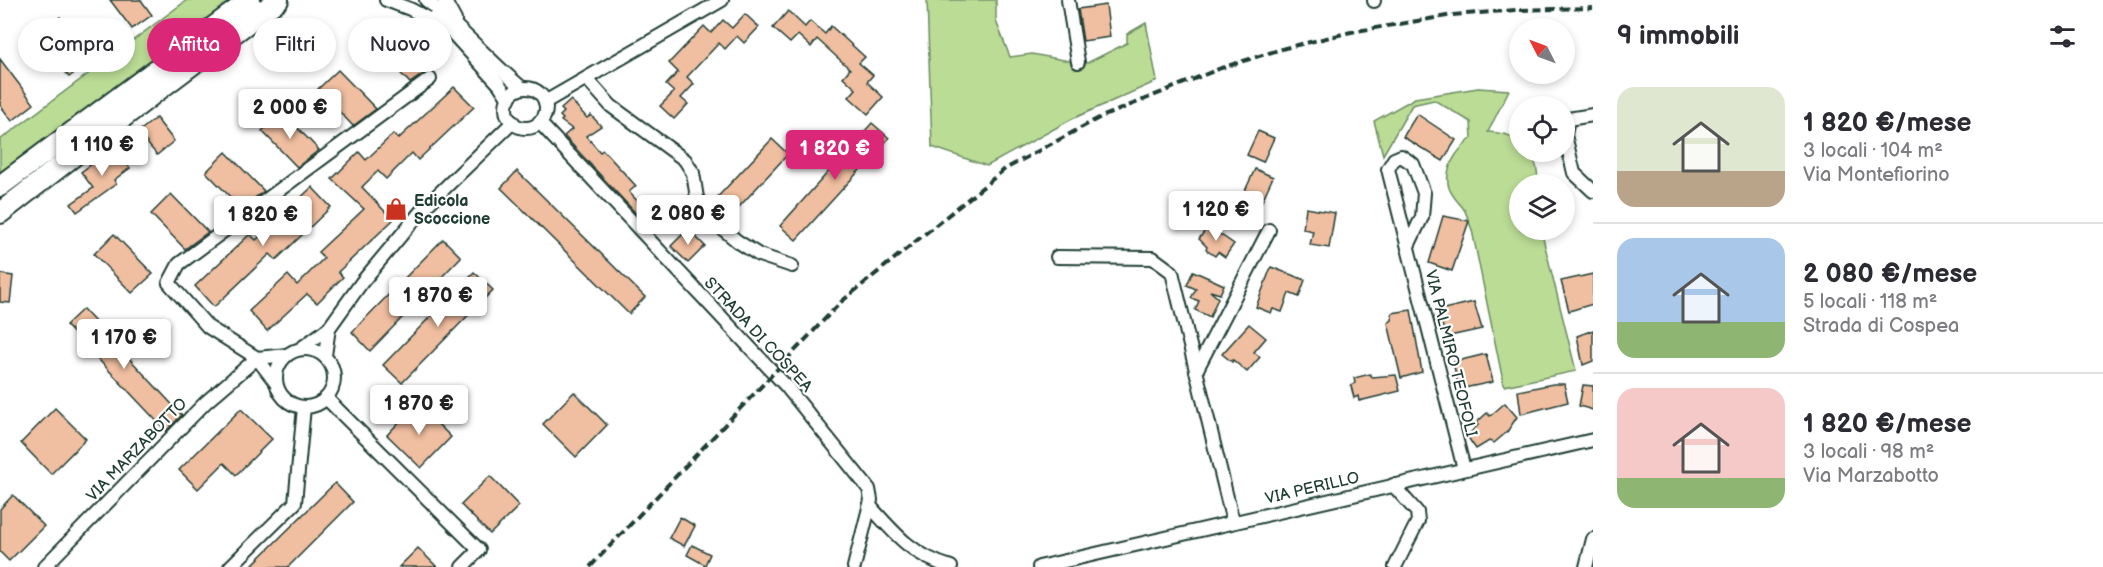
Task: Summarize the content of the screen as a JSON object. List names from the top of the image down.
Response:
{
  "streets": {
    "street": [
      "STRADA DI COSPEA",
      "VIA PALMIRO TEOFOLI",
      "VIA MARZABOTTO",
      "VIA PERILLO"
    ]
  },
  "crossings": [
    ["VIA PALMIRO TEOFOLI", "VIA PERILLO"]
  ],
  "places": {
    "shop": ["Edicola Scoccione"]
  },
  "north": "top left",
  "page": {
    "heading": "9 immobili",
    "chip": [
      "Compra",
      "Affitta",
      "Filtri",
      "Nuovo"
    ],
    "list": [
      {
        "name": "1 820 €/mese",
        "note": "3 locali · 104 m² · Via Montefiorino"
      },
      {
        "name": "2 080 €/mese",
        "note": "5 locali · 118 m² · Strada di Cospea"
      },
      {
        "name": "1 820 €/mese",
        "note": "3 locali · 98 m² · Via Marzabotto"
      }
    ],
    "price": [
      "2 000 €",
      "1 110 €",
      "1 820 €",
      "1 120 €",
      "2 080 €",
      "1 820 €",
      "1 870 €",
      "1 170 €",
      "1 870 €"
    ]
  }
}
